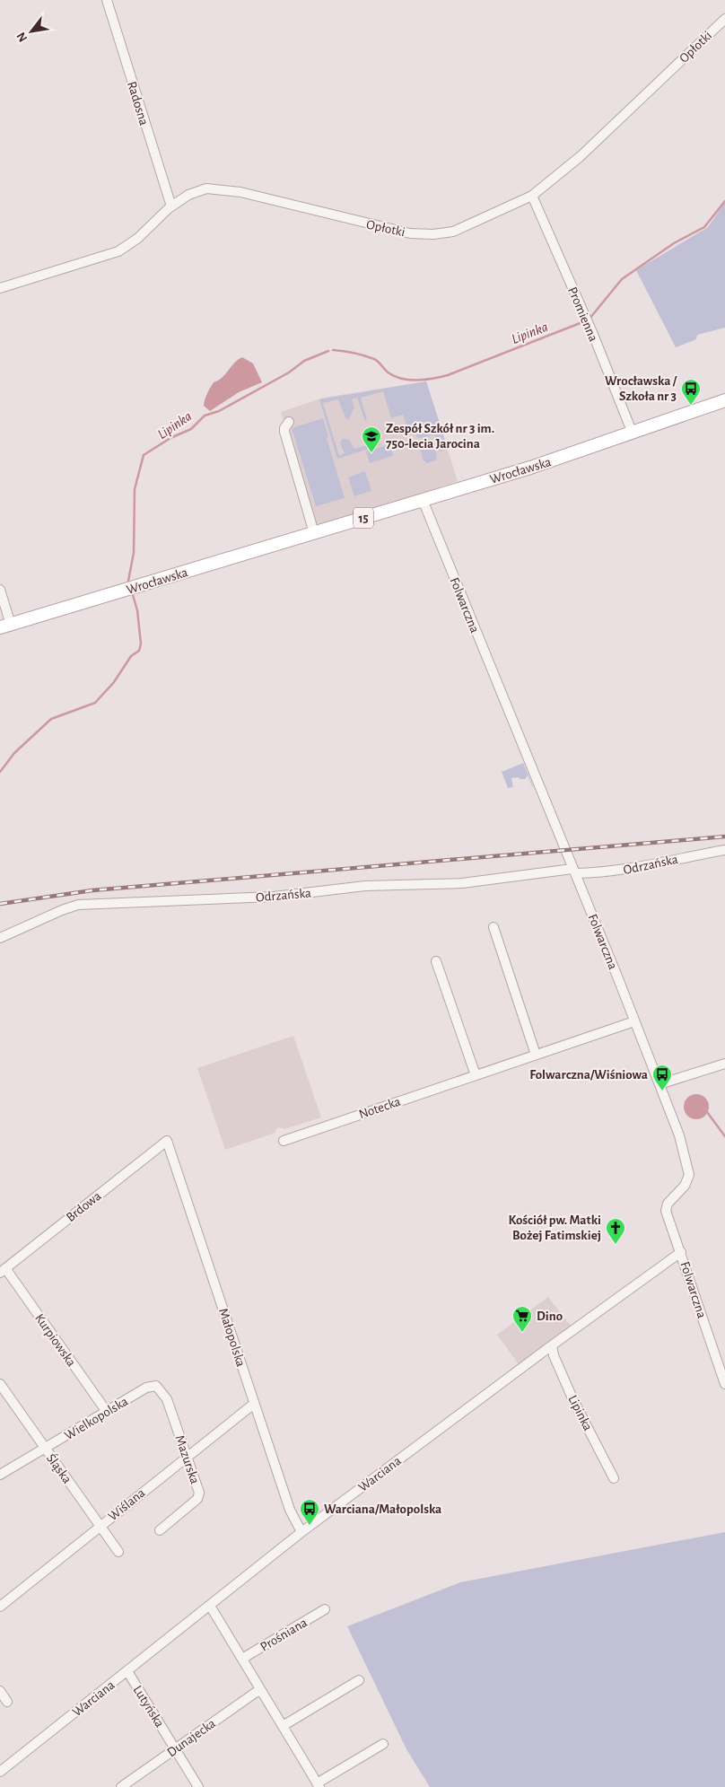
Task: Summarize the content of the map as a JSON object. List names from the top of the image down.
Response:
{
  "streets": {
    "main road": ["Wrocławska", "15"],
    "street": [
      "Opłotki",
      "Radosna",
      "Promienna",
      "Folwarczna",
      "Odrzańska",
      "Notecka",
      "Brdowa",
      "Małopolska",
      "Kurpiowska",
      "Lipinka",
      "Wielkopolska",
      "Mazurska",
      "Śląska",
      "Warciana",
      "Wiślana",
      "Prośniana",
      "Lutyńska",
      "Dunajecka"
    ]
  },
  "crossings": [
    ["Opłotki", "Radosna"],
    ["Opłotki", "Promienna"],
    ["Promienna", "Wrocławska"],
    ["Wrocławska", "Folwarczna"],
    ["Folwarczna", "Odrzańska"],
    ["Folwarczna", "Notecka"],
    ["Folwarczna", "Warciana"],
    ["Brdowa", "Małopolska"],
    ["Brdowa", "Kurpiowska"],
    ["Małopolska", "Warciana"],
    ["Małopolska", "Wiślana"],
    ["Kurpiowska", "Wielkopolska"],
    ["Lipinka", "Warciana"],
    ["Wielkopolska", "Mazurska"],
    ["Wielkopolska", "Śląska"],
    ["Mazurska", "Wiślana"],
    ["Śląska", "Wiślana"],
    ["Warciana", "Lutyńska"],
    ["Lutyńska", "Dunajecka"]
  ],
  "water": ["Lipinka"],
  "places": {
    "bus stop": ["Wrocławska / Szkoła nr 3", "Folwarczna/Wiśniowa", "Warciana/Małopolska"],
    "school or university": ["Zespół Szkół nr 3 im. 750-lecia Jarocina"],
    "church": ["Kościół pw. Matki Bożej Fatimskiej"],
    "supermarket": ["Dino"]
  },
  "north": "bottom left"
}
